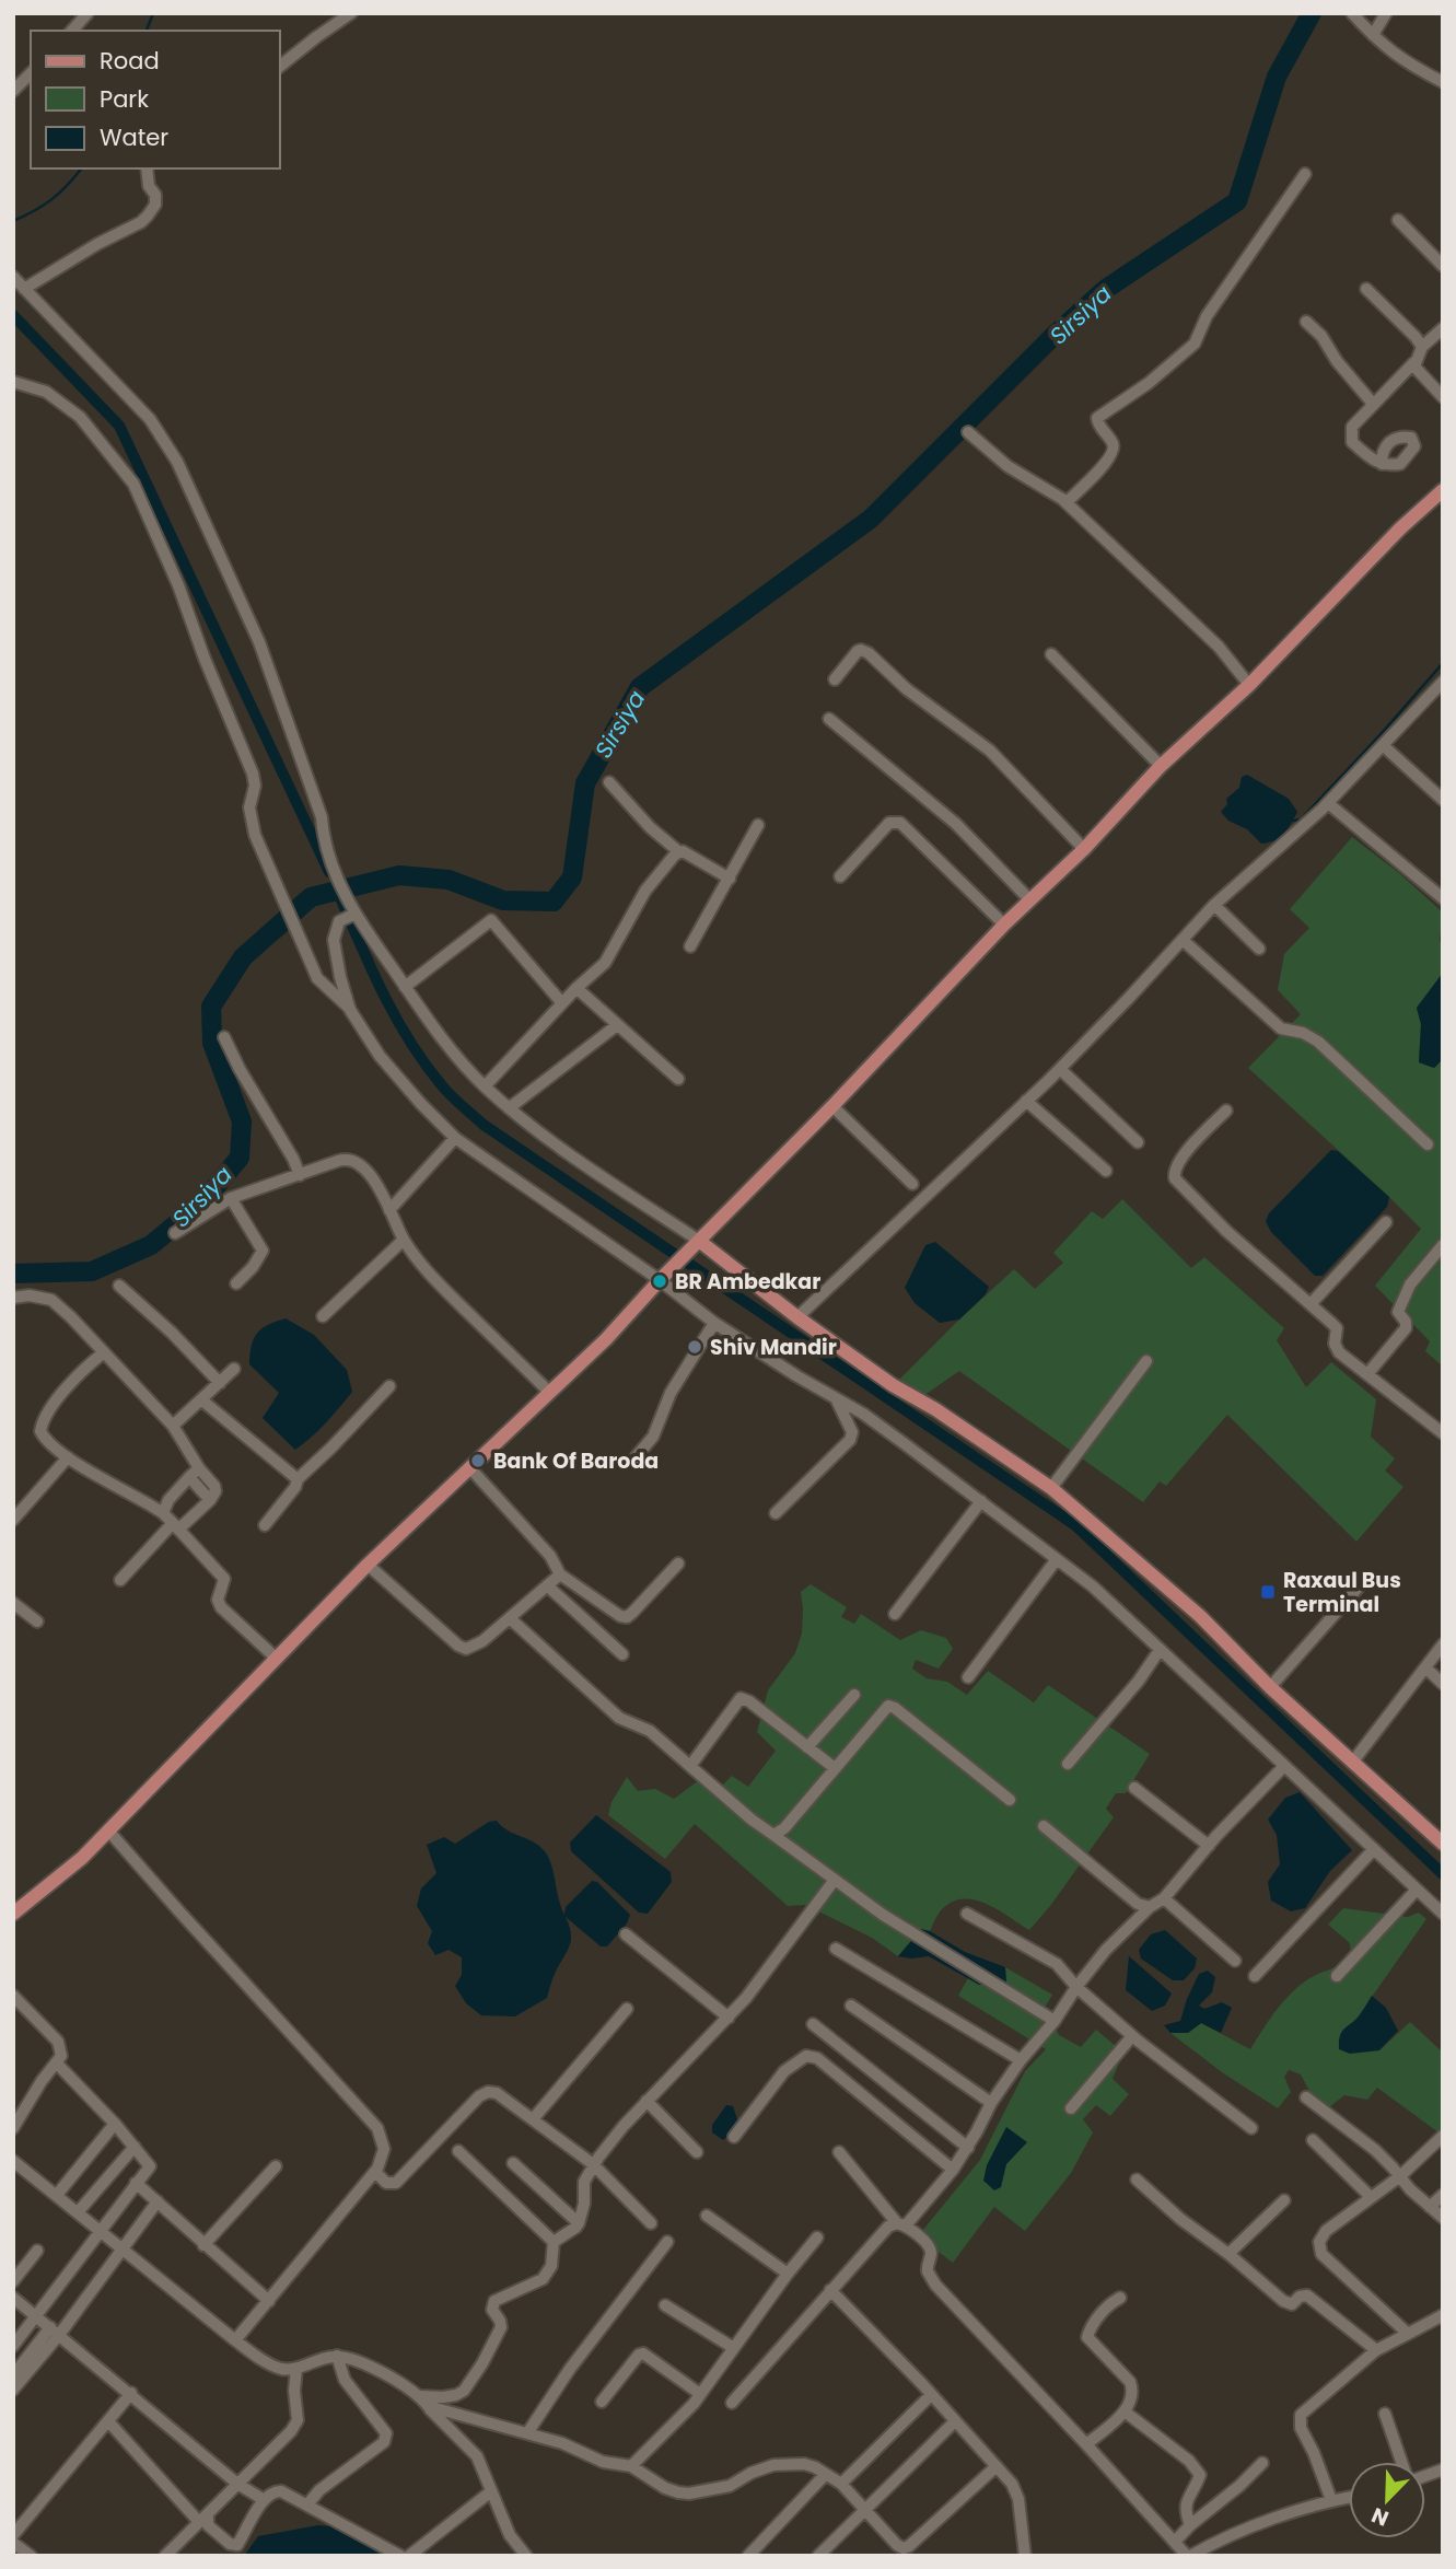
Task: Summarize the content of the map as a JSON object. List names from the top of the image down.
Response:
{
  "water": ["Sirsiya"],
  "places": {
    "other": ["BR Ambedkar", "Shiv Mandir", "Bank Of Baroda"],
    "transit": ["Raxaul Bus Terminal"]
  },
  "legend": ["Road", "Park", "Water"],
  "north": "bottom left"
}
